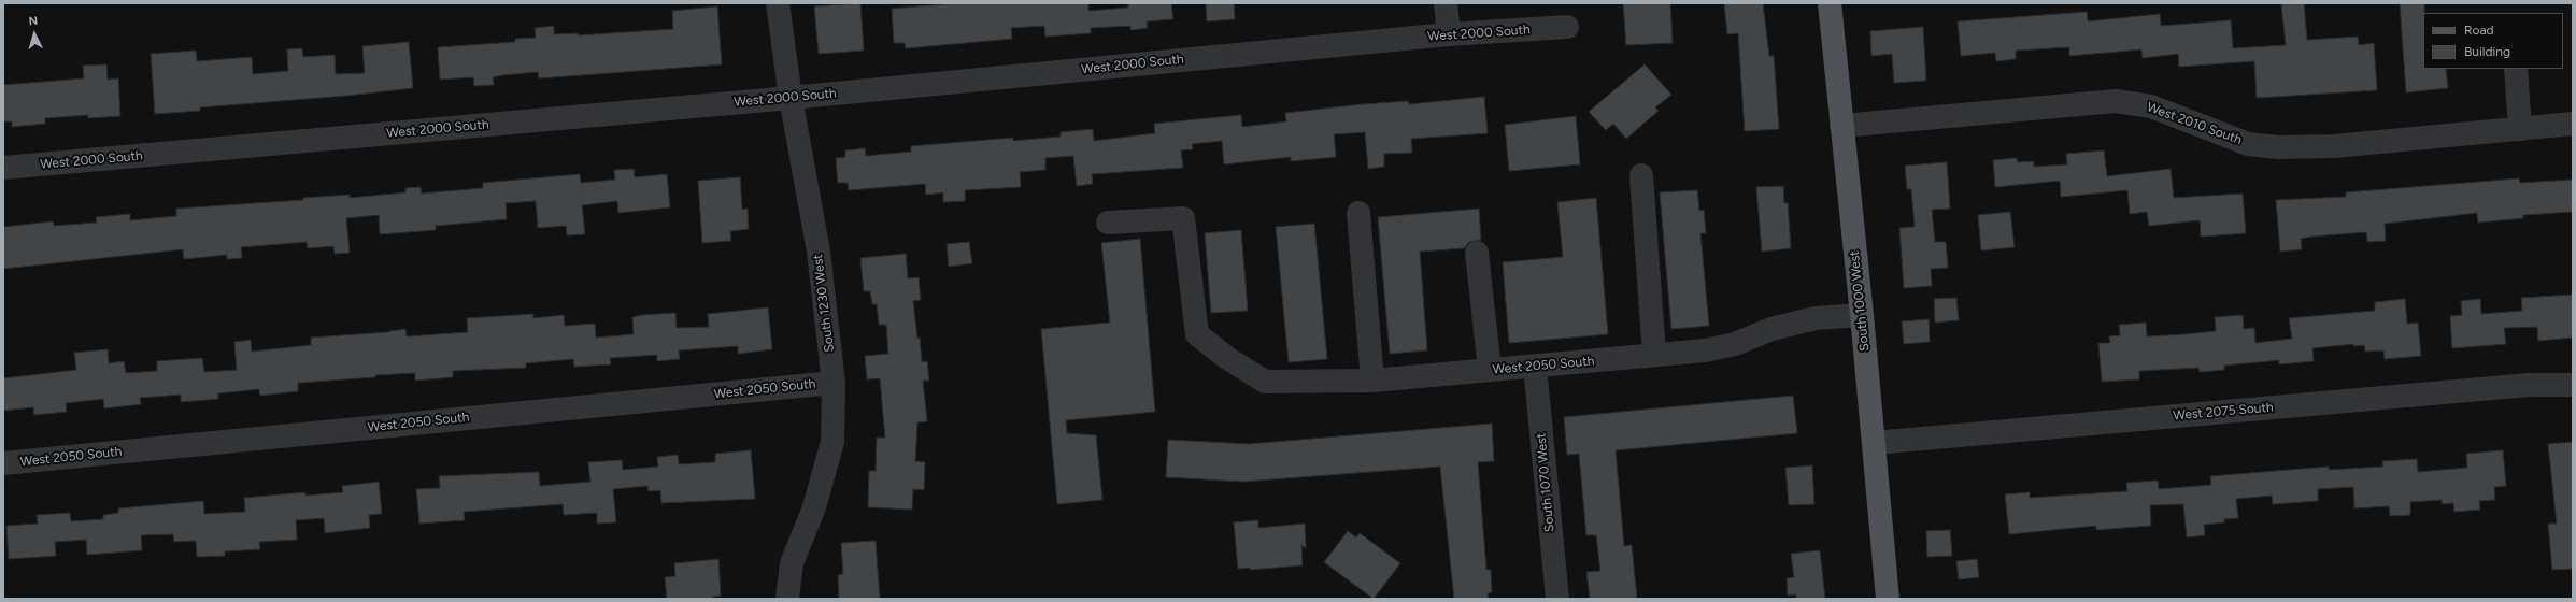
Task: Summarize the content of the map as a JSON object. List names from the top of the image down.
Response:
{
  "streets": {
    "main road": ["South 1000 West"],
    "street": [
      "West 2000 South",
      "West 2010 South",
      "South 1230 West",
      "West 2050 South",
      "West 2075 South",
      "South 1070 West"
    ]
  },
  "crossings": [
    ["West 2000 South", "South 1230 West"],
    ["West 2010 South", "South 1000 West"],
    ["South 1000 West", "West 2050 South"],
    ["South 1000 West", "West 2075 South"],
    ["South 1230 West", "West 2050 South"],
    ["West 2050 South", "South 1070 West"]
  ],
  "legend": ["Road", "Building"],
  "north": "top"
}
